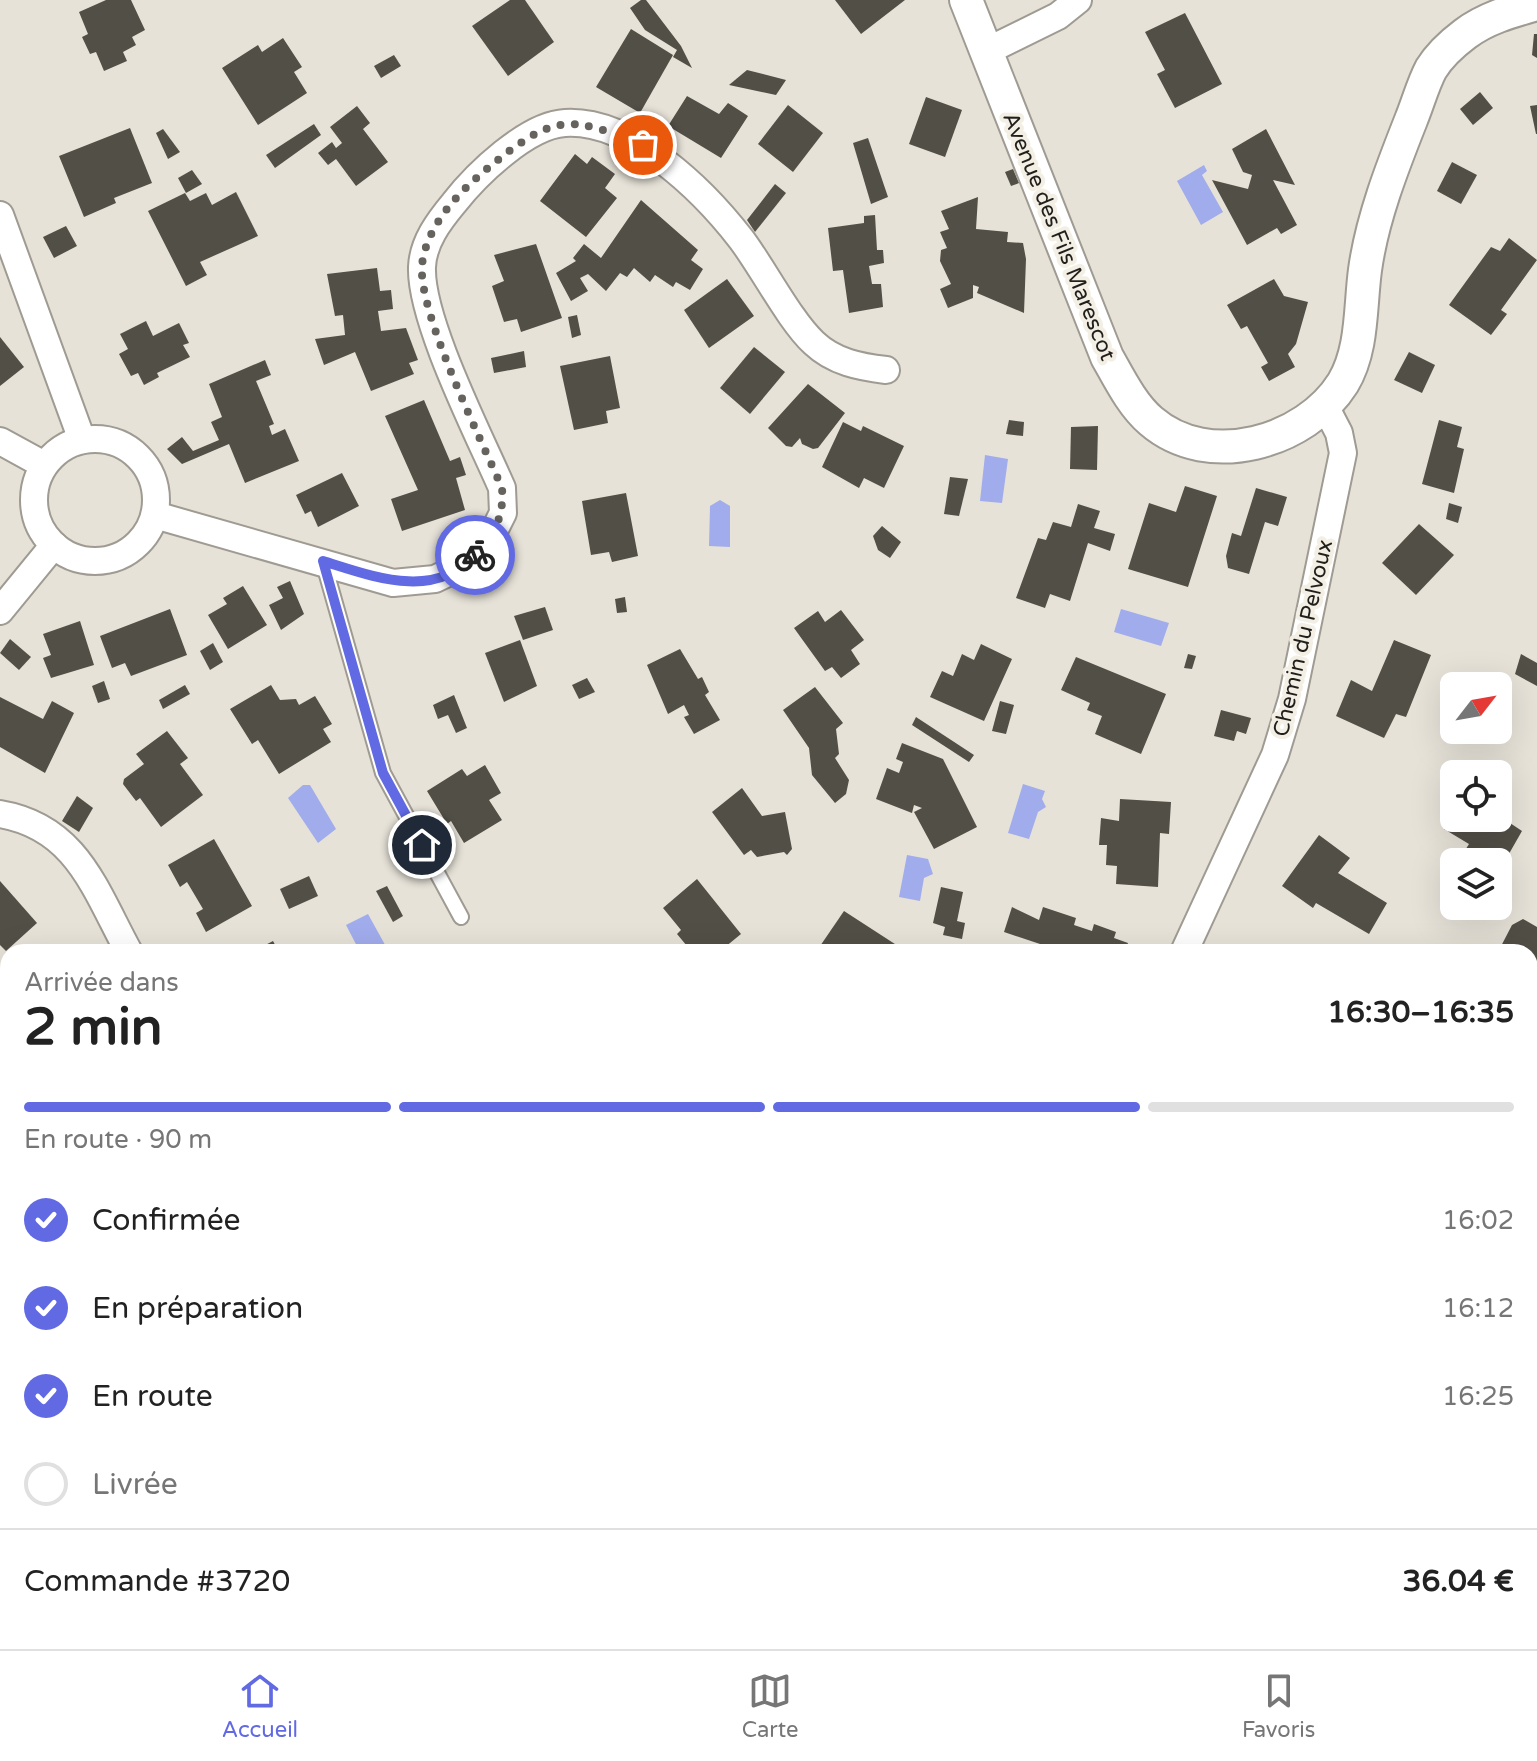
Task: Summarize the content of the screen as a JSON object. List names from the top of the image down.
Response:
{
  "streets": {
    "street": ["Avenue des Fils Marescot", "Chemin du Pelvoux"]
  },
  "crossings": [
    ["Avenue des Fils Marescot", "Chemin du Pelvoux"]
  ],
  "north": "top right",
  "page": {
    "heading": ["2 min", "Arrivée dans", "16:30–16:35"],
    "panel": ["Commande #3720", "36.04 €"],
    "bar": "En route · 90 m",
    "list": [
      ["Confirmée", "16:02"],
      ["En préparation", "16:12"],
      ["En route", "16:25"],
      "Livrée"
    ],
    "tabs": ["Accueil", "Carte", "Favoris"]
  }
}
